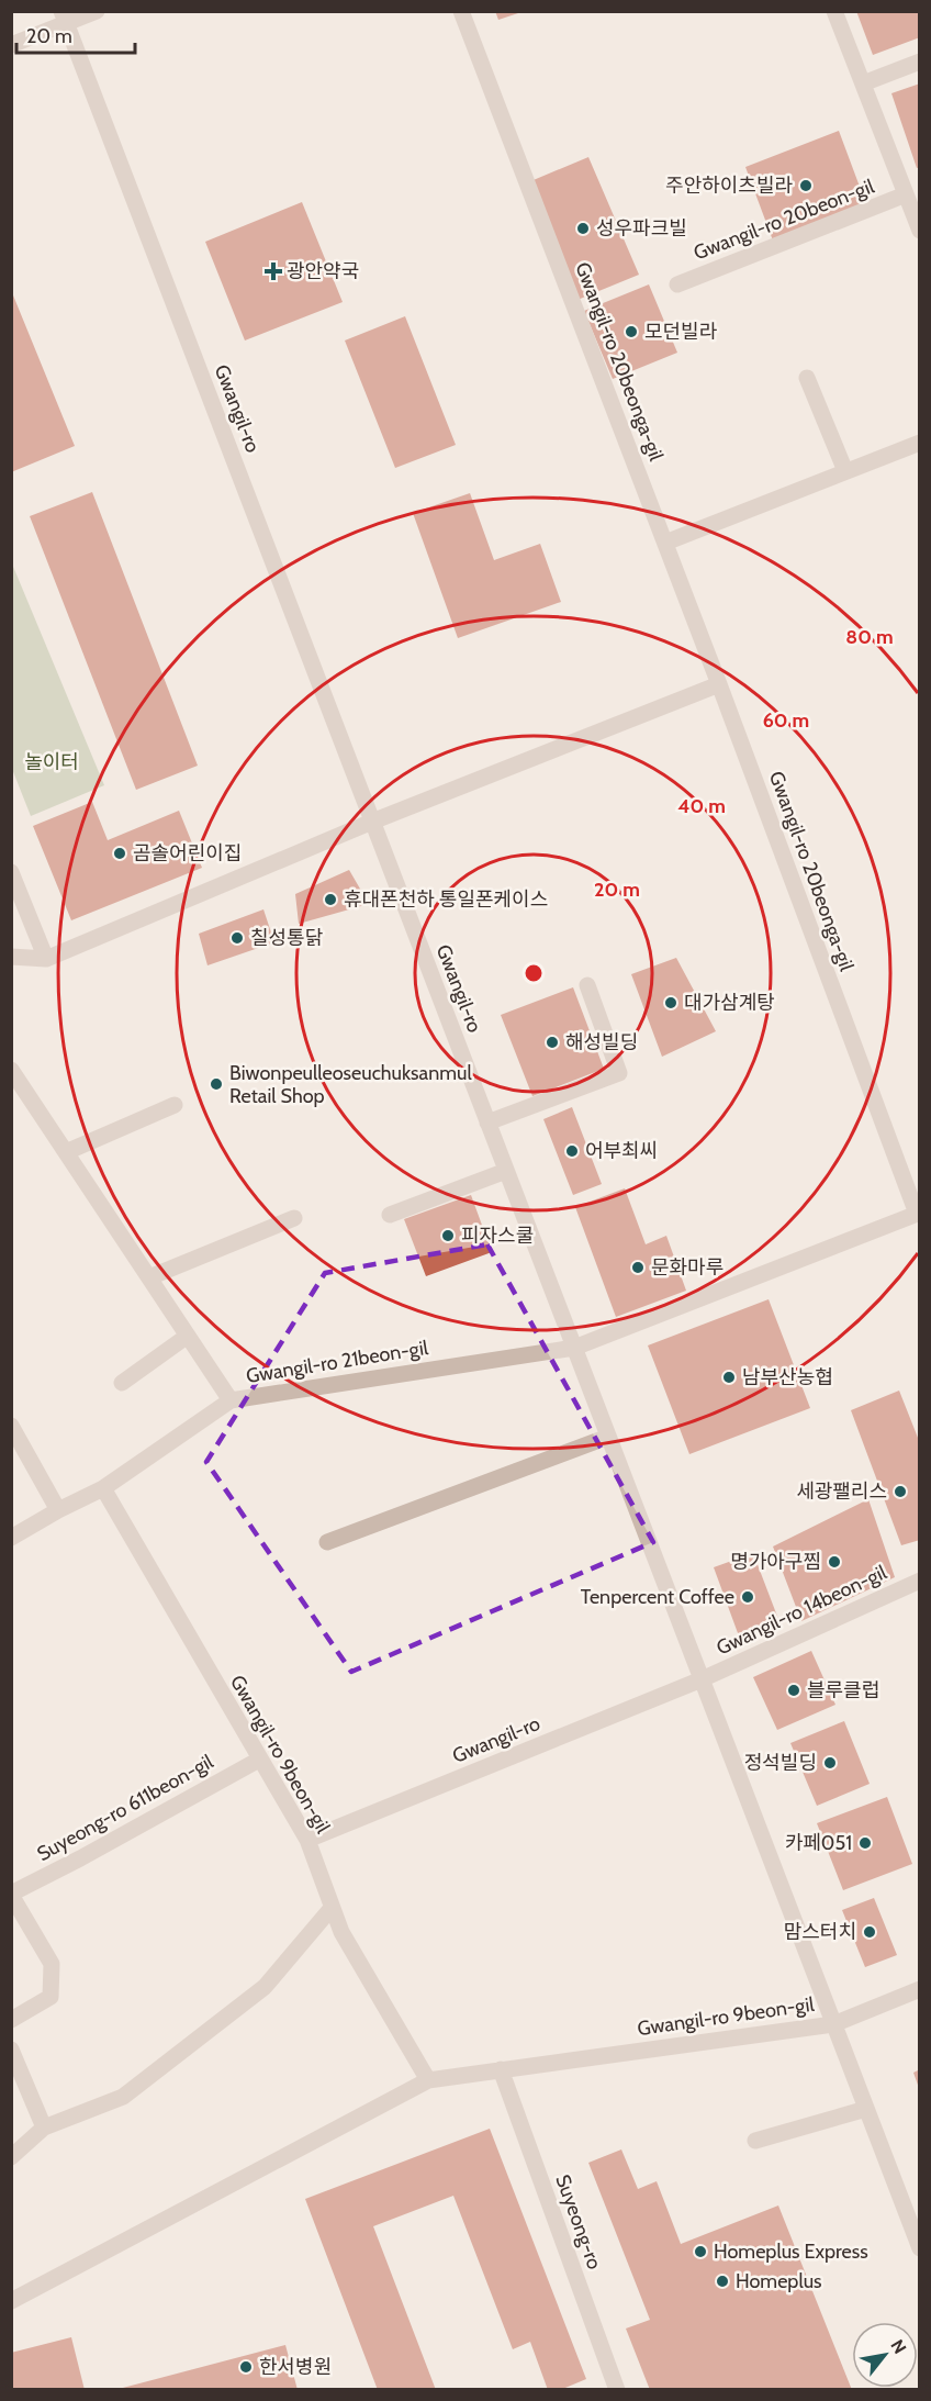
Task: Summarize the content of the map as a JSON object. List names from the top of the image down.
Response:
{
  "streets": {
    "street": [
      "Gwangil-ro 20beon-gil",
      "Gwangil-ro 20beonga-gil",
      "Gwangil-ro",
      "Gwangil-ro 21beon-gil",
      "Gwangil-ro 14beon-gil",
      "Gwangil-ro 9beon-gil",
      "Suyeong-ro 611beon-gil",
      "Suyeong-ro"
    ]
  },
  "crossings": [
    ["Gwangil-ro", "Gwangil-ro 21beon-gil"],
    ["Gwangil-ro", "Gwangil-ro 14beon-gil"],
    ["Gwangil-ro", "Gwangil-ro 9beon-gil"],
    ["Gwangil-ro 21beon-gil", "Gwangil-ro 9beon-gil"],
    ["Gwangil-ro 9beon-gil", "Suyeong-ro 611beon-gil"],
    ["Gwangil-ro 9beon-gil", "Suyeong-ro"]
  ],
  "parks": ["놀이터"],
  "places": {
    "other": [
      "주안하이츠빌라",
      "성우파크빌",
      "모던빌라",
      "곰솔어린이집",
      "휴대폰천하 통일폰케이스",
      "칠성통닭",
      "대가삼계탕",
      "해성빌딩",
      "Biwonpeulleoseuchuksanmul Retail Shop",
      "어부최씨",
      "피자스쿨",
      "문화마루",
      "남부산농협",
      "세광팰리스",
      "명가아구찜",
      "Tenpercent Coffee",
      "블루클럽",
      "정석빌딩",
      "카페051",
      "맘스터치",
      "Homeplus Express",
      "Homeplus",
      "한서병원"
    ],
    "health": ["광안약국"]
  },
  "scale_bar": "20 m",
  "north": "top right",
  "rings": [
    "80 m",
    "60 m",
    "40 m",
    "20 m"
  ]
}
